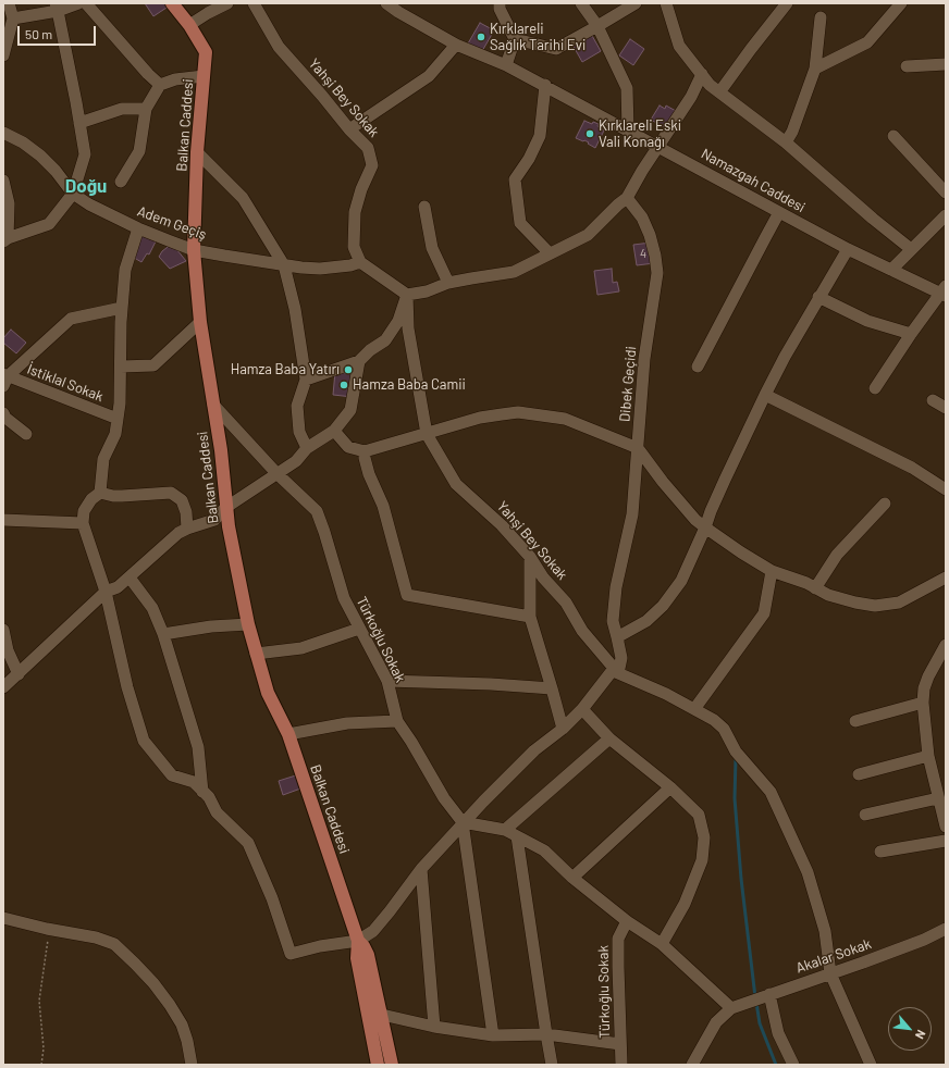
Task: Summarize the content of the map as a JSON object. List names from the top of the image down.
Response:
{
  "streets": {
    "main road": ["Balkan Caddesi"],
    "street": [
      "Yahşi Bey Sokak",
      "Namazgah Caddesi",
      "Adem Geçiş",
      "İstiklal Sokak",
      "Dibek Geçidi",
      "Türkoğlu Sokak",
      "Akalar Sokak"
    ]
  },
  "crossings": [
    ["Yahşi Bey Sokak", "Adem Geçiş"],
    ["Yahşi Bey Sokak", "Dibek Geçidi"],
    ["Balkan Caddesi", "Adem Geçiş"],
    ["Balkan Caddesi", "Türkoğlu Sokak"]
  ],
  "districts": ["Doğu"],
  "places": [
    "Kırklareli Sağlık Tarihi Evi",
    "Kırklareli Eski Vali Konağı",
    "Hamza Baba Yatırı",
    "Hamza Baba Camii"
  ],
  "house_numbers": ["4"],
  "scale_bar": "50 m",
  "north": "bottom right"
}
